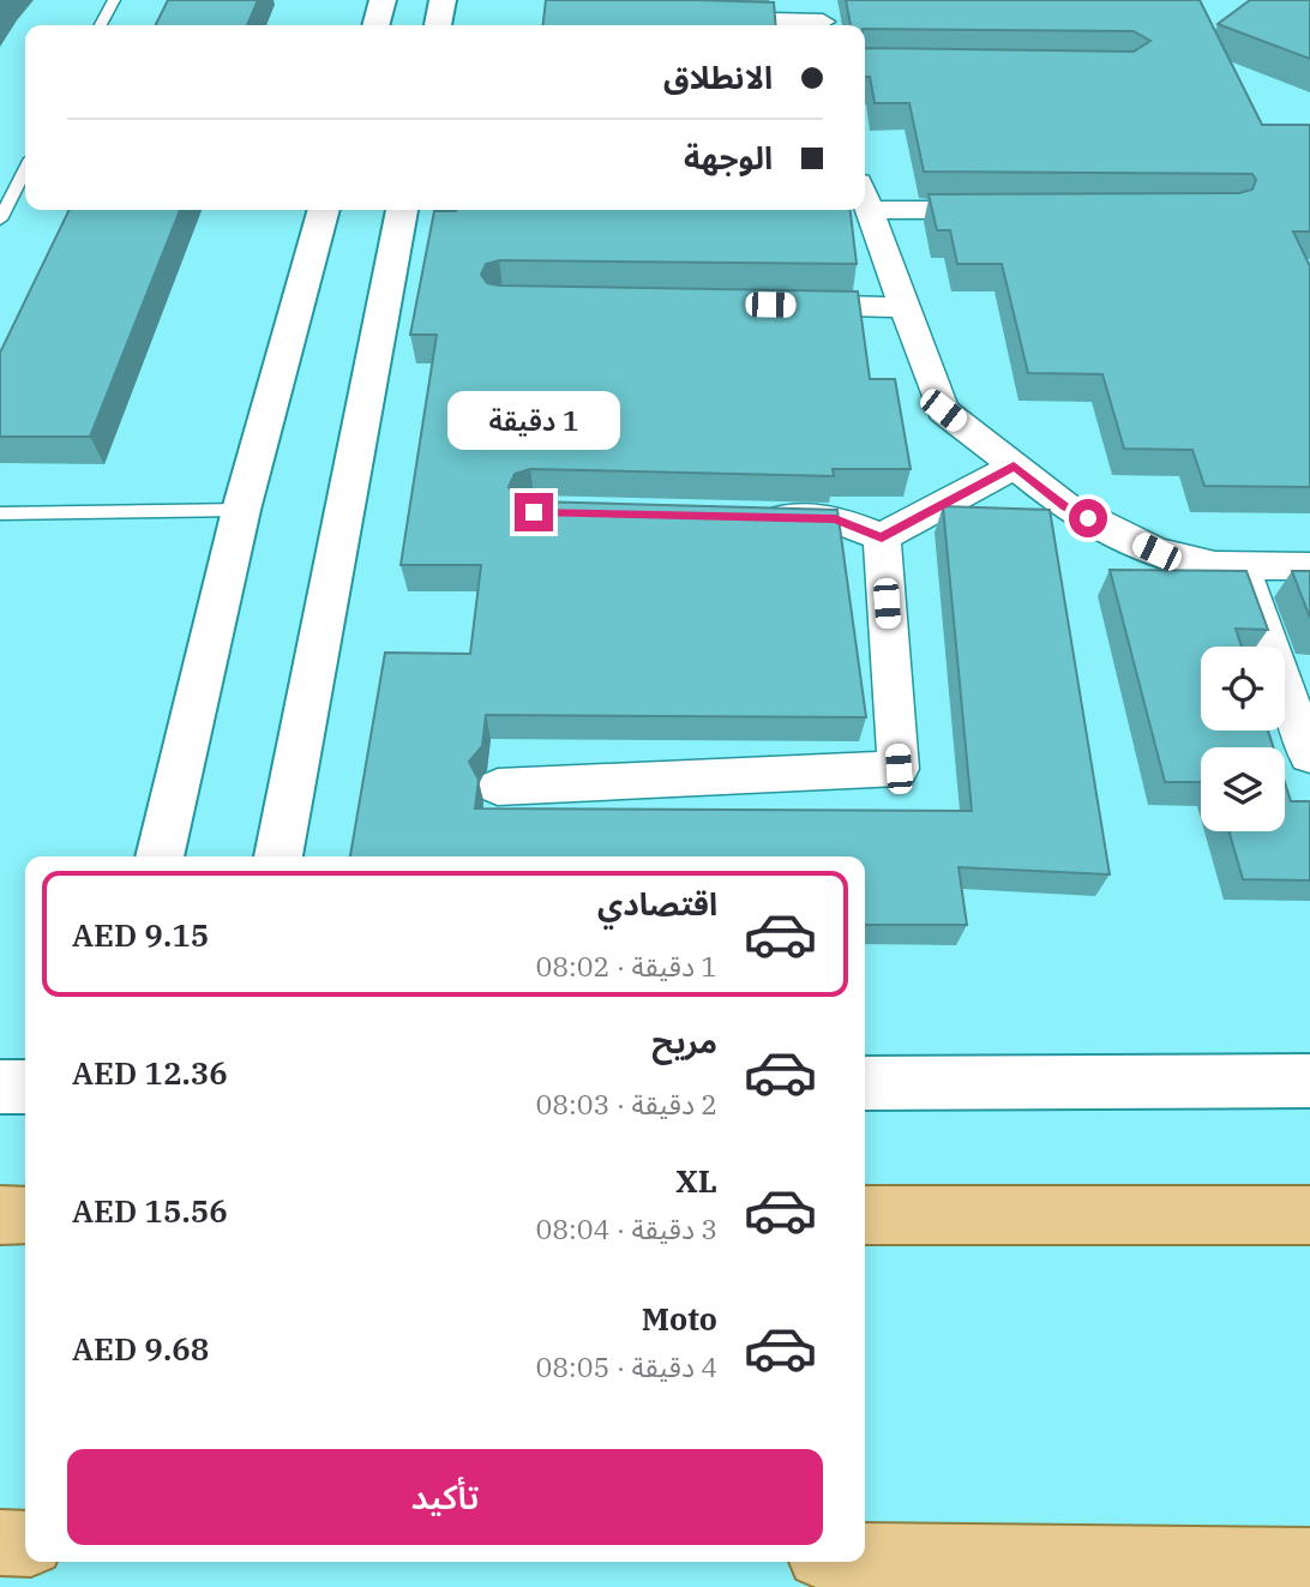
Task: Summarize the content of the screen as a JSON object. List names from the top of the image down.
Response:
{
  "page": {
    "banner": ["الانطلاق", "الوجهة"],
    "bubble": "1 دقيقة",
    "list": [
      {
        "name": "اقتصادي",
        "note": "1 دقيقة · 08:02",
        "value": "AED 9.15"
      },
      {
        "name": "مريح",
        "note": "2 دقيقة · 08:03",
        "value": "AED 12.36"
      },
      {
        "name": "XL",
        "note": "3 دقيقة · 08:04",
        "value": "AED 15.56"
      },
      {
        "name": "Moto",
        "note": "4 دقيقة · 08:05",
        "value": "AED 9.68"
      }
    ],
    "buttons": "تأكيد"
  }
}
